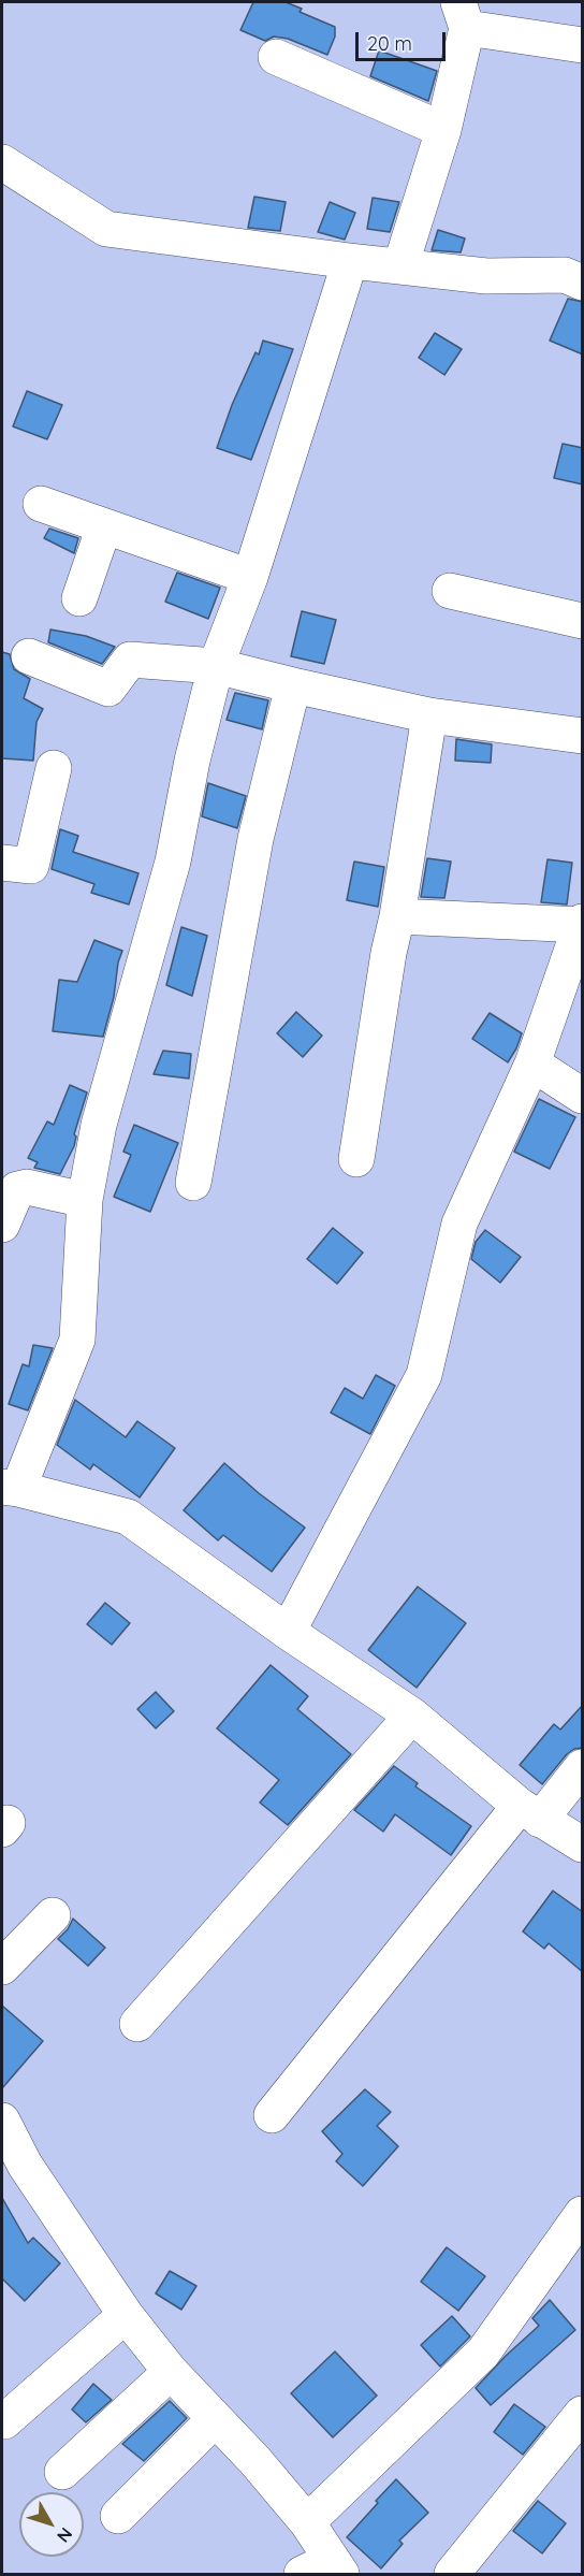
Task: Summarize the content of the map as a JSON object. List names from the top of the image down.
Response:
{
  "scale_bar": "20 m",
  "north": "bottom right"
}
